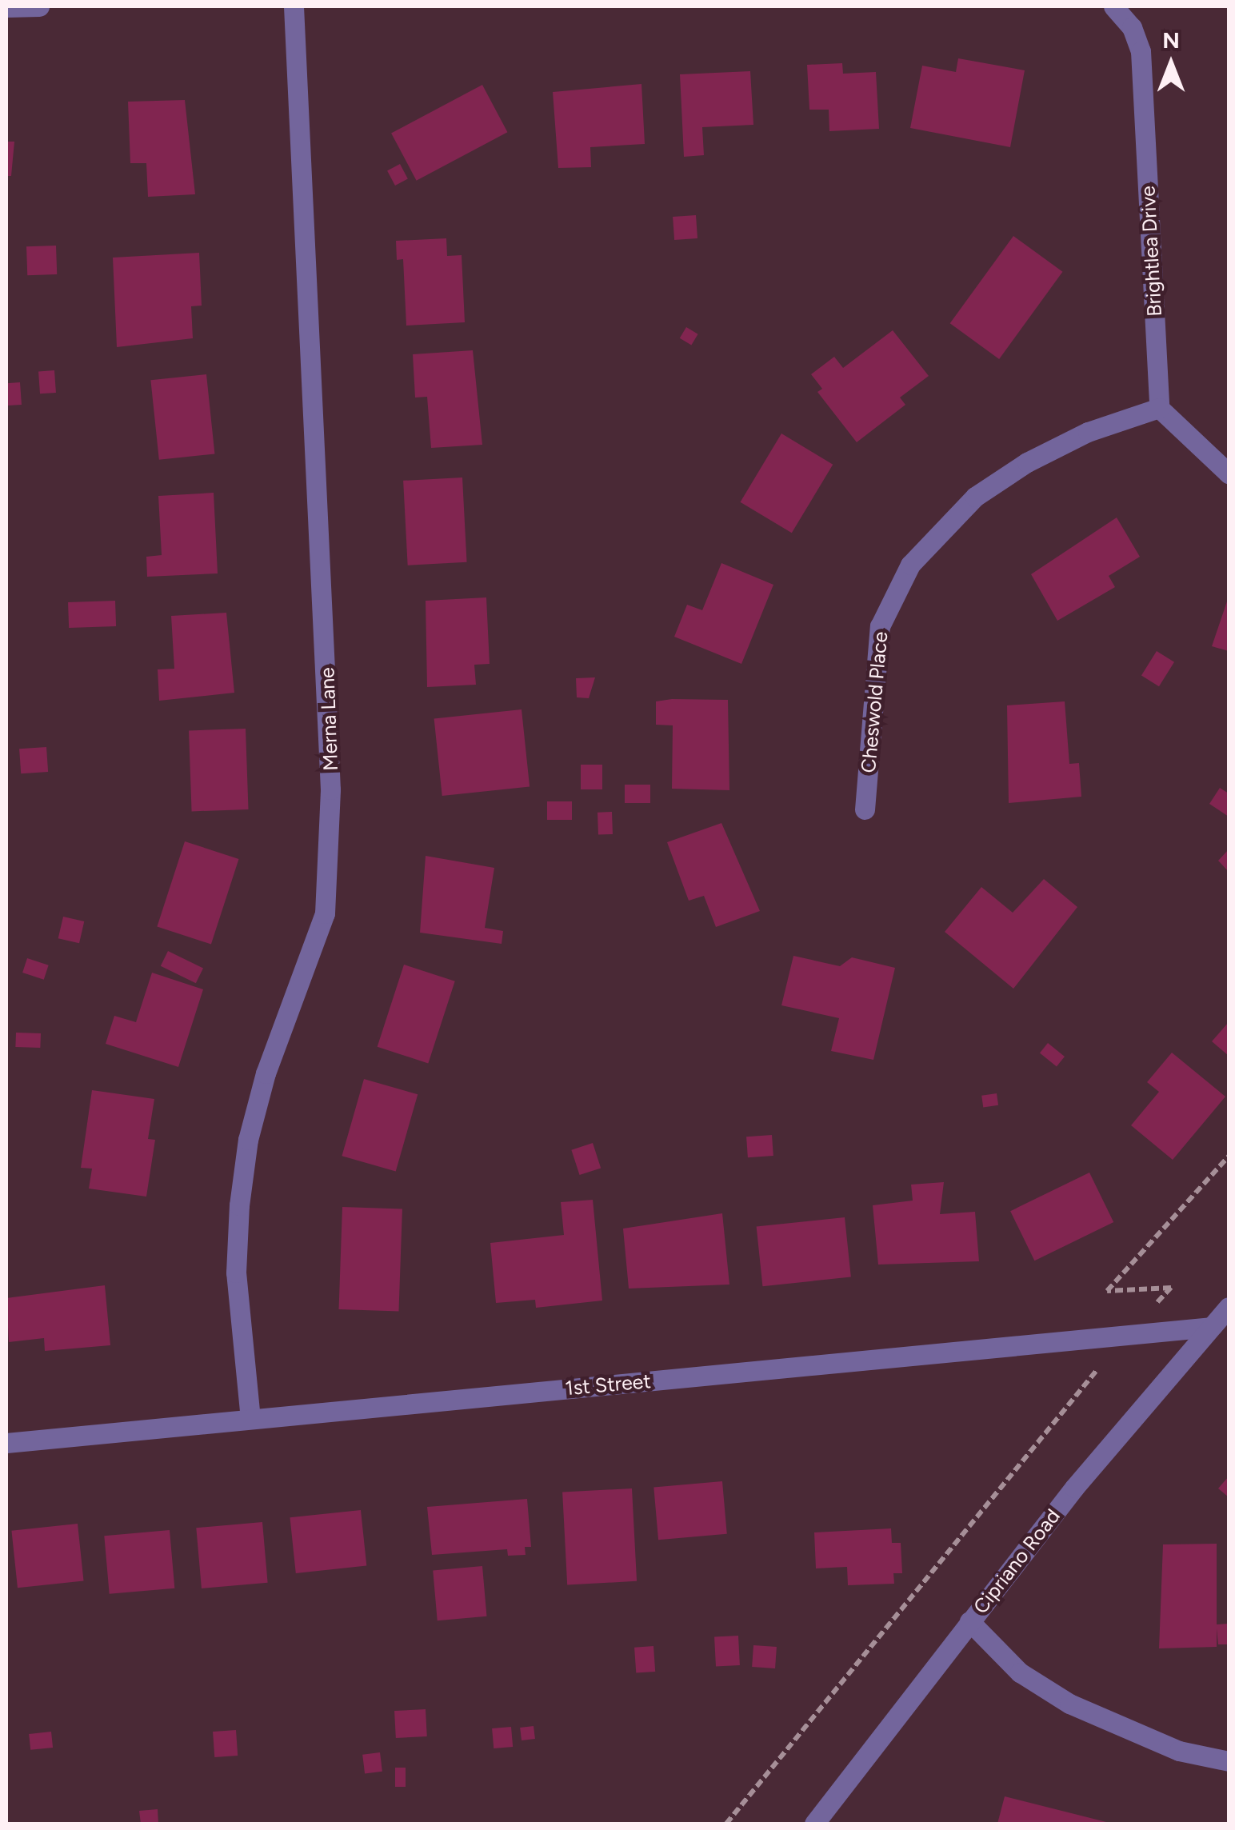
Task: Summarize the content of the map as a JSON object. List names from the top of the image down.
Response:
{
  "streets": {
    "street": [
      "Brightlea Drive",
      "Cheswold Place",
      "Merna Lane",
      "1st Street",
      "Cipriano Road"
    ]
  },
  "crossings": [
    ["Brightlea Drive", "Cheswold Place"],
    ["Merna Lane", "1st Street"],
    ["1st Street", "Cipriano Road"]
  ],
  "north": "top"
}
